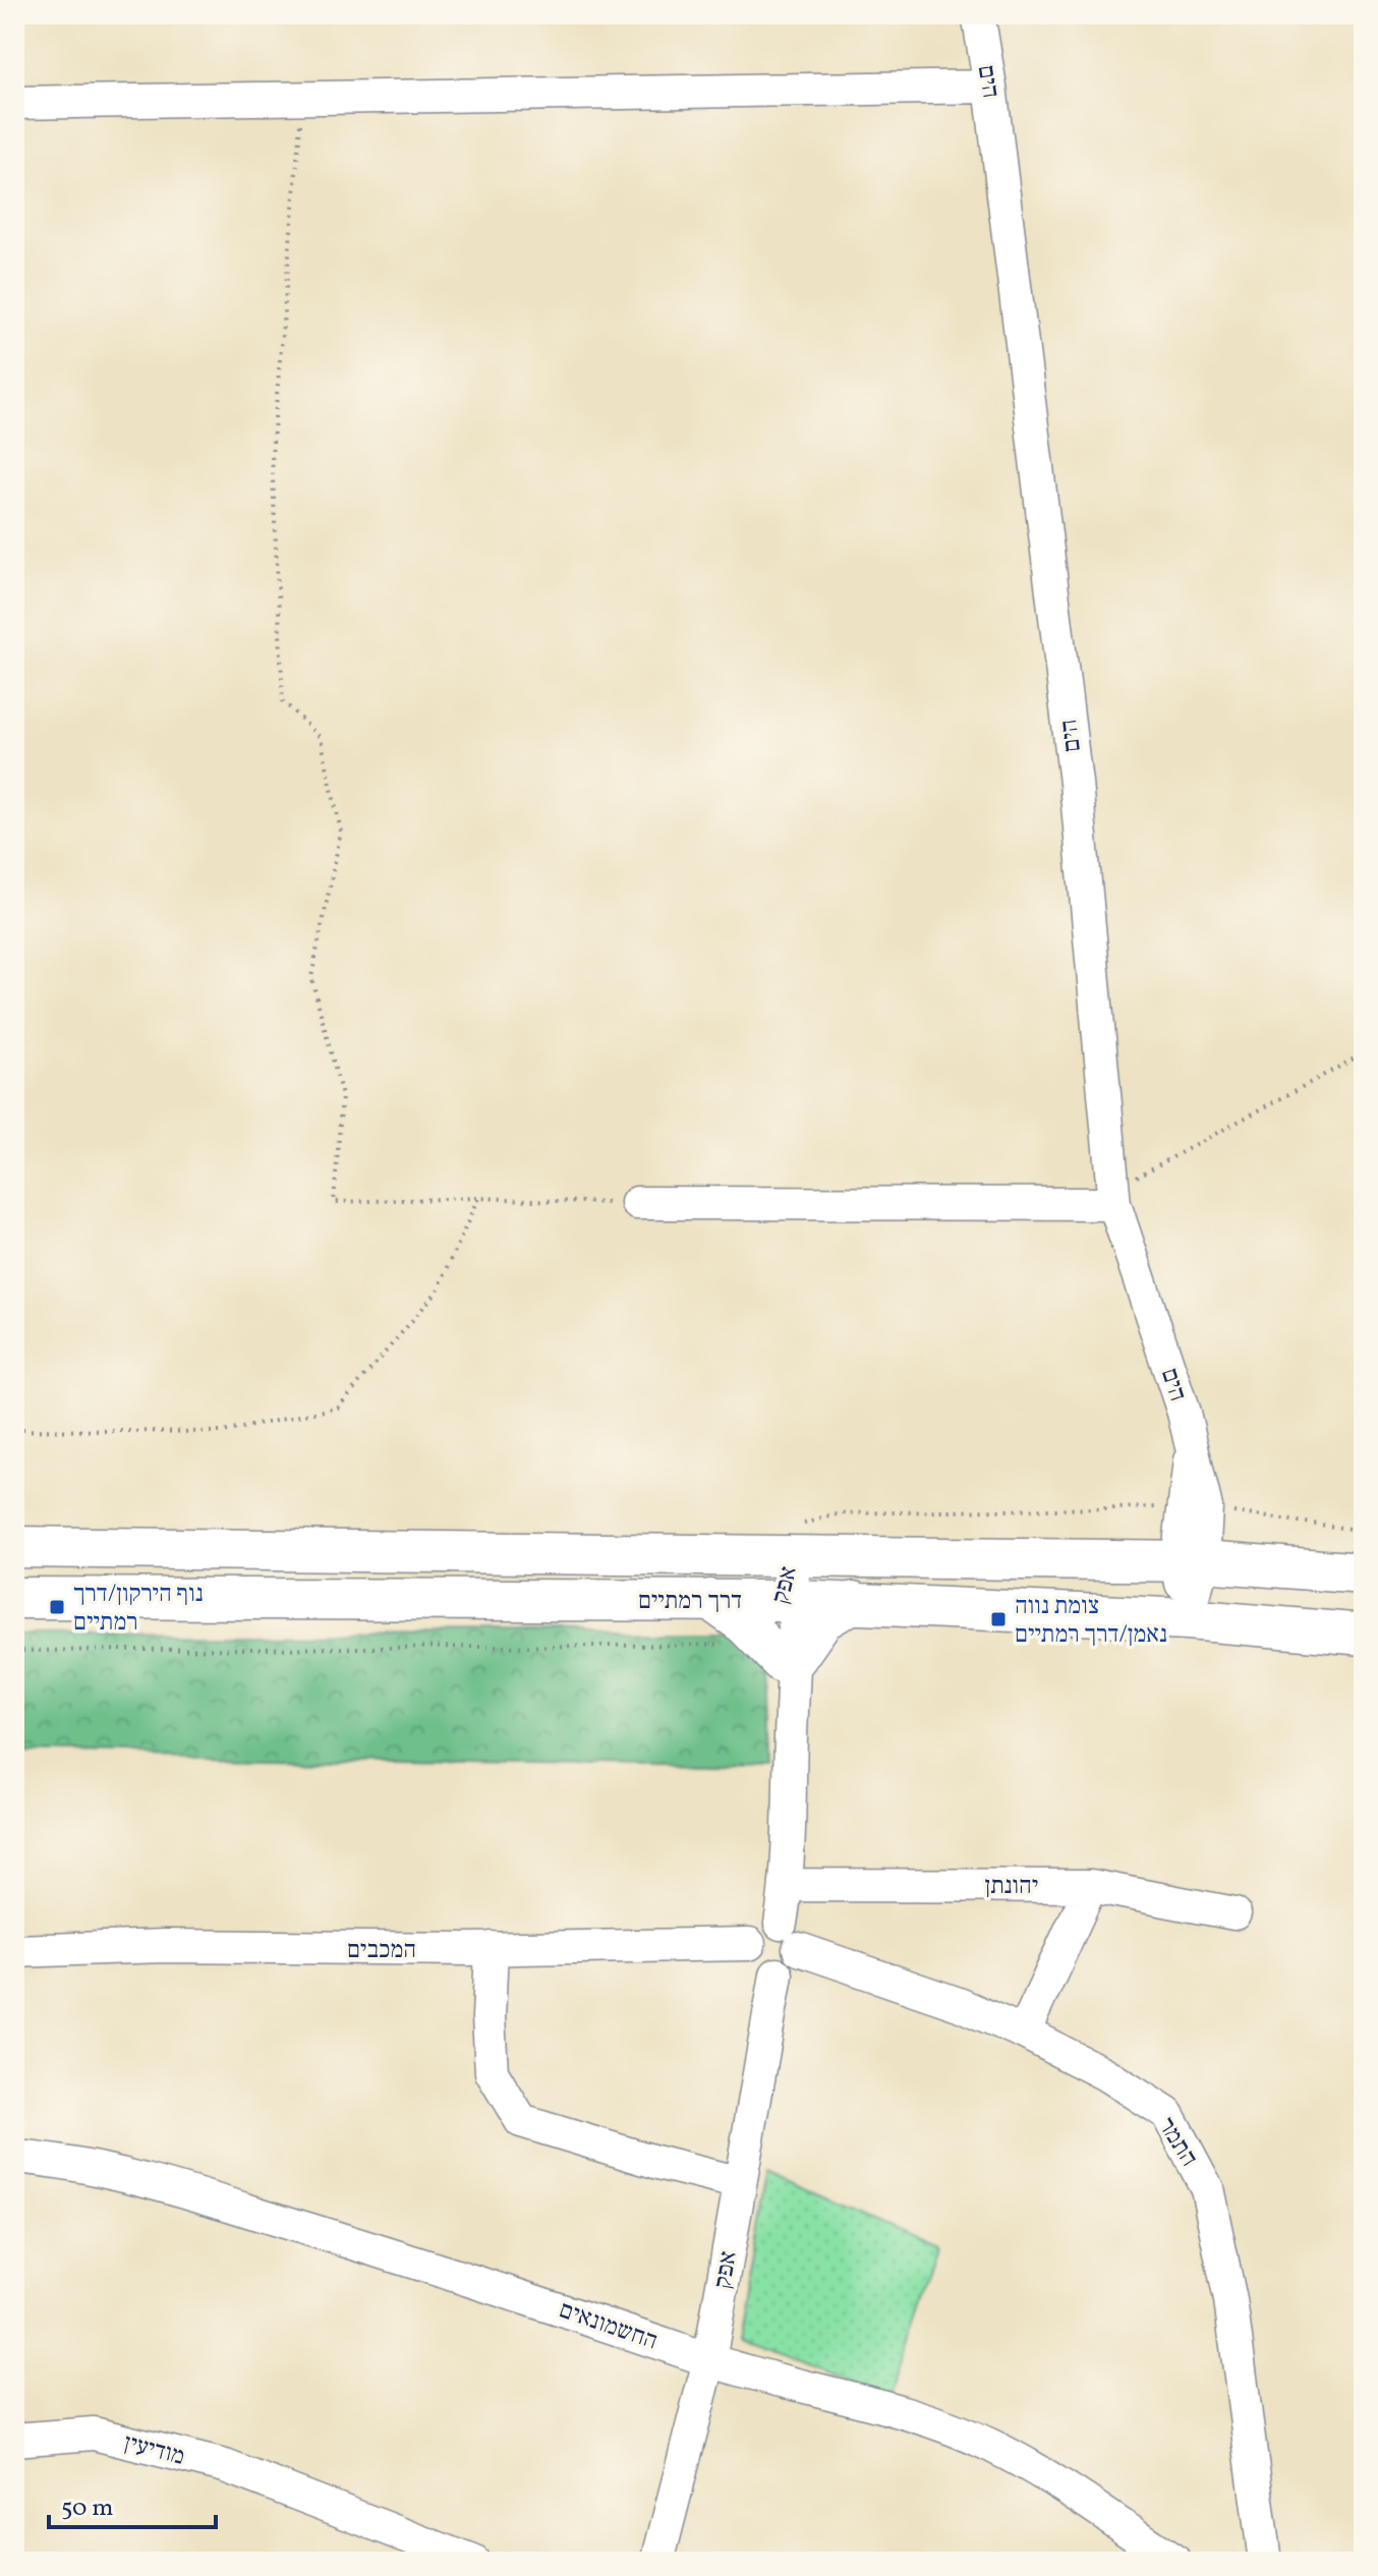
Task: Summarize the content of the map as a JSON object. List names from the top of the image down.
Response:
{
  "streets": {
    "main road": ["דרך רמתיים"],
    "street": [
      "הים",
      "אפק",
      "יהונתן",
      "המכבים",
      "התמר",
      "החשמונאים",
      "מודיעין"
    ]
  },
  "crossings": [
    ["הים", "דרך רמתיים"],
    ["אפק", "דרך רמתיים"],
    ["אפק", "יהונתן"],
    ["אפק", "המכבים"],
    ["אפק", "התמר"],
    ["אפק", "החשמונאים"],
    ["המכבים", "התמר"]
  ],
  "places": {
    "transit": ["נוף הירקון/דרך רמתיים", "צומת נווה נאמן/דרך רמתיים"]
  },
  "scale_bar": "50 m"
}
